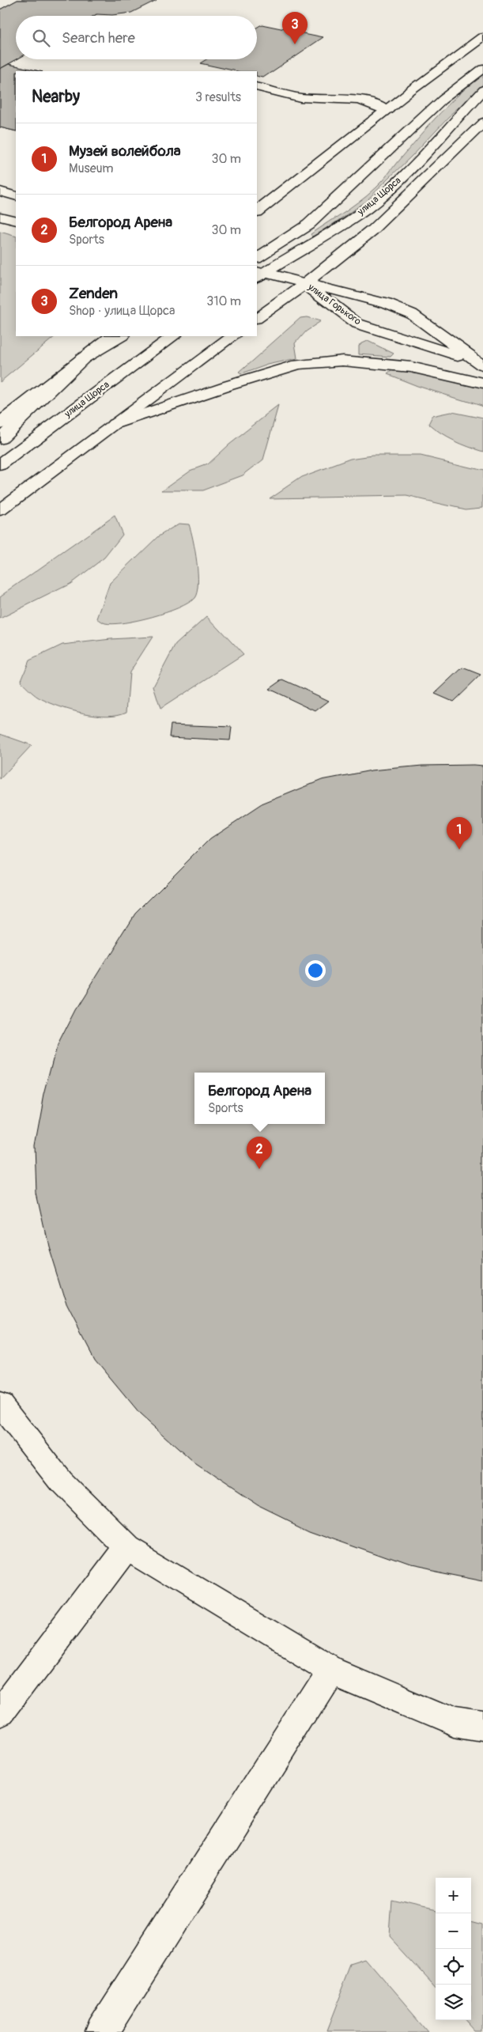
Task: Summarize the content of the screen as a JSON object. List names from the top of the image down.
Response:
{
  "streets": {
    "street": ["улица Щорса", "улица Горького"]
  },
  "page": {
    "pins": ["3", "1", "2"],
    "search": "Search here",
    "heading": ["Nearby", "3 results"],
    "list": [
      {
        "mark": "1",
        "name": "Музей волейбола",
        "note": "Museum",
        "value": "30 m"
      },
      {
        "mark": "2",
        "name": "Белгород Арена",
        "note": "Sports",
        "value": "30 m"
      },
      {
        "mark": "3",
        "name": "Zenden",
        "note": "Shop · улица Щорса",
        "value": "310 m"
      }
    ],
    "popup": ["Белгород Арена", "Sports"],
    "map_buttons": ["+", "−"]
  }
}
